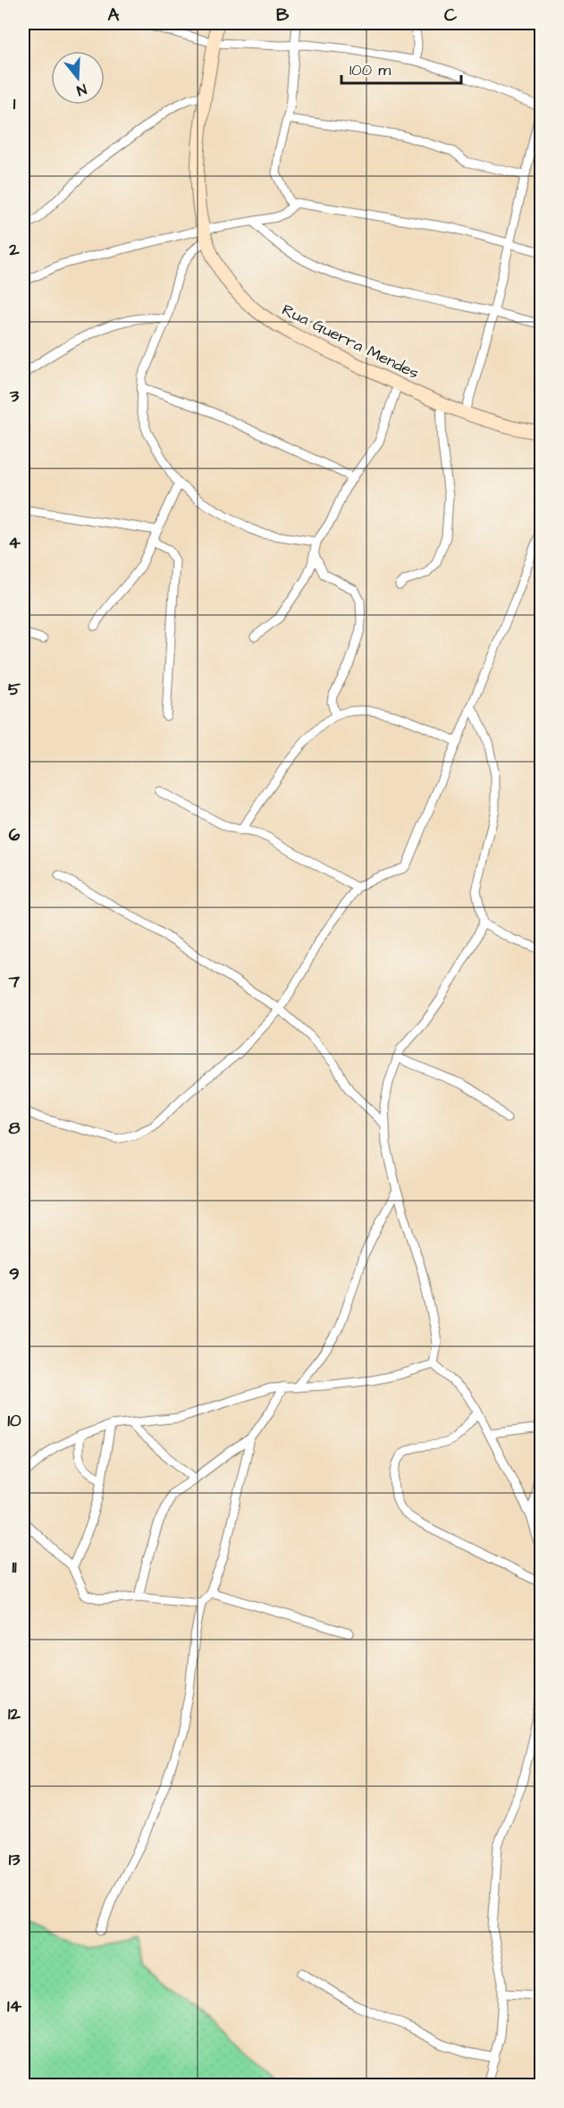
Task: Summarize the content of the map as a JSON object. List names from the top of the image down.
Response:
{
  "streets": {
    "street": ["Rua Guerra Mendes"]
  },
  "scale_bar": "100 m",
  "north": "bottom",
  "grid": {
    "columns": ["A", "B", "C"],
    "rows": [
      "1",
      "2",
      "3",
      "4",
      "5",
      "6",
      "7",
      "8",
      "9",
      "10",
      "11",
      "12",
      "13",
      "14"
    ]
  }
}
